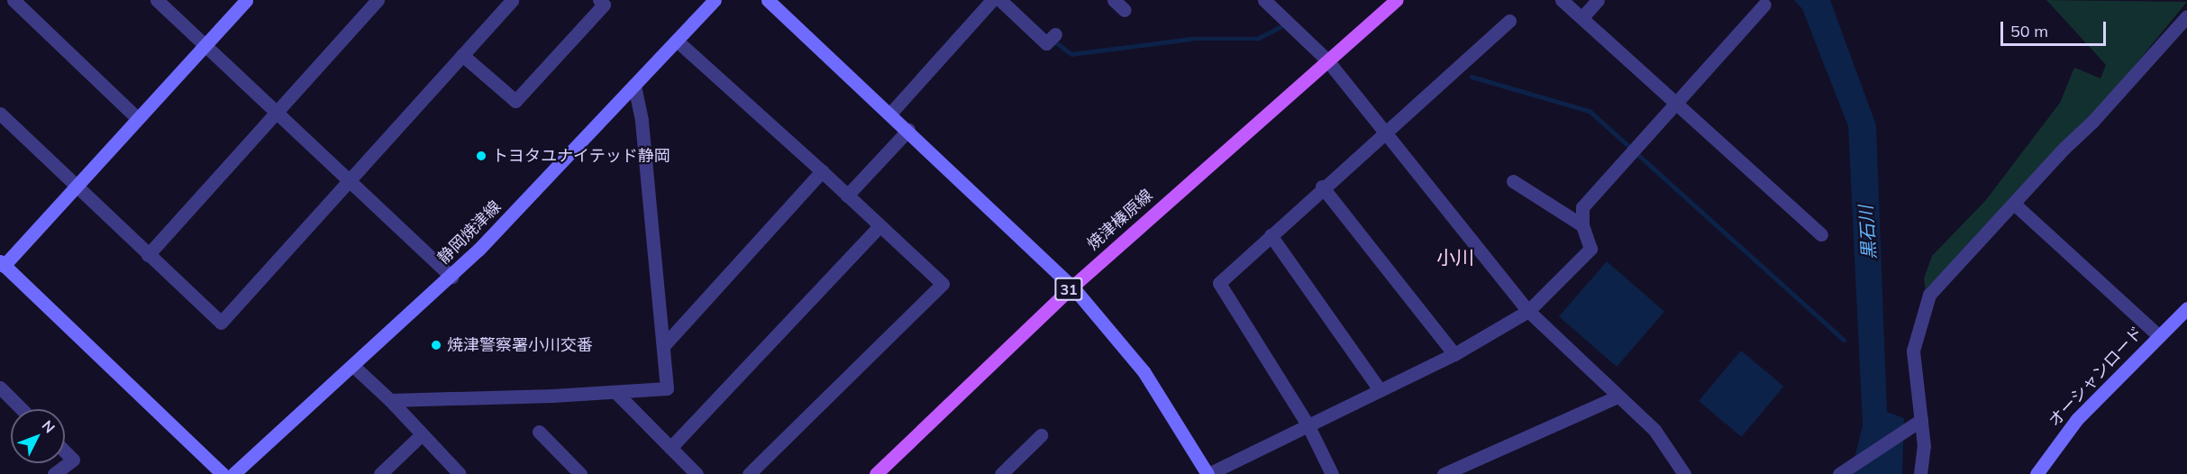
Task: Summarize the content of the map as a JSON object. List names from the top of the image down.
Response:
{
  "streets": {
    "main road": ["焼津榛原線", "31"],
    "street": ["静岡焼津線", "オーシャンロード"]
  },
  "districts": ["小川"],
  "water": ["黒石川"],
  "places": ["トヨタユナイテッド静岡", "焼津警察署小川交番"],
  "scale_bar": "50 m",
  "north": "top right"
}
